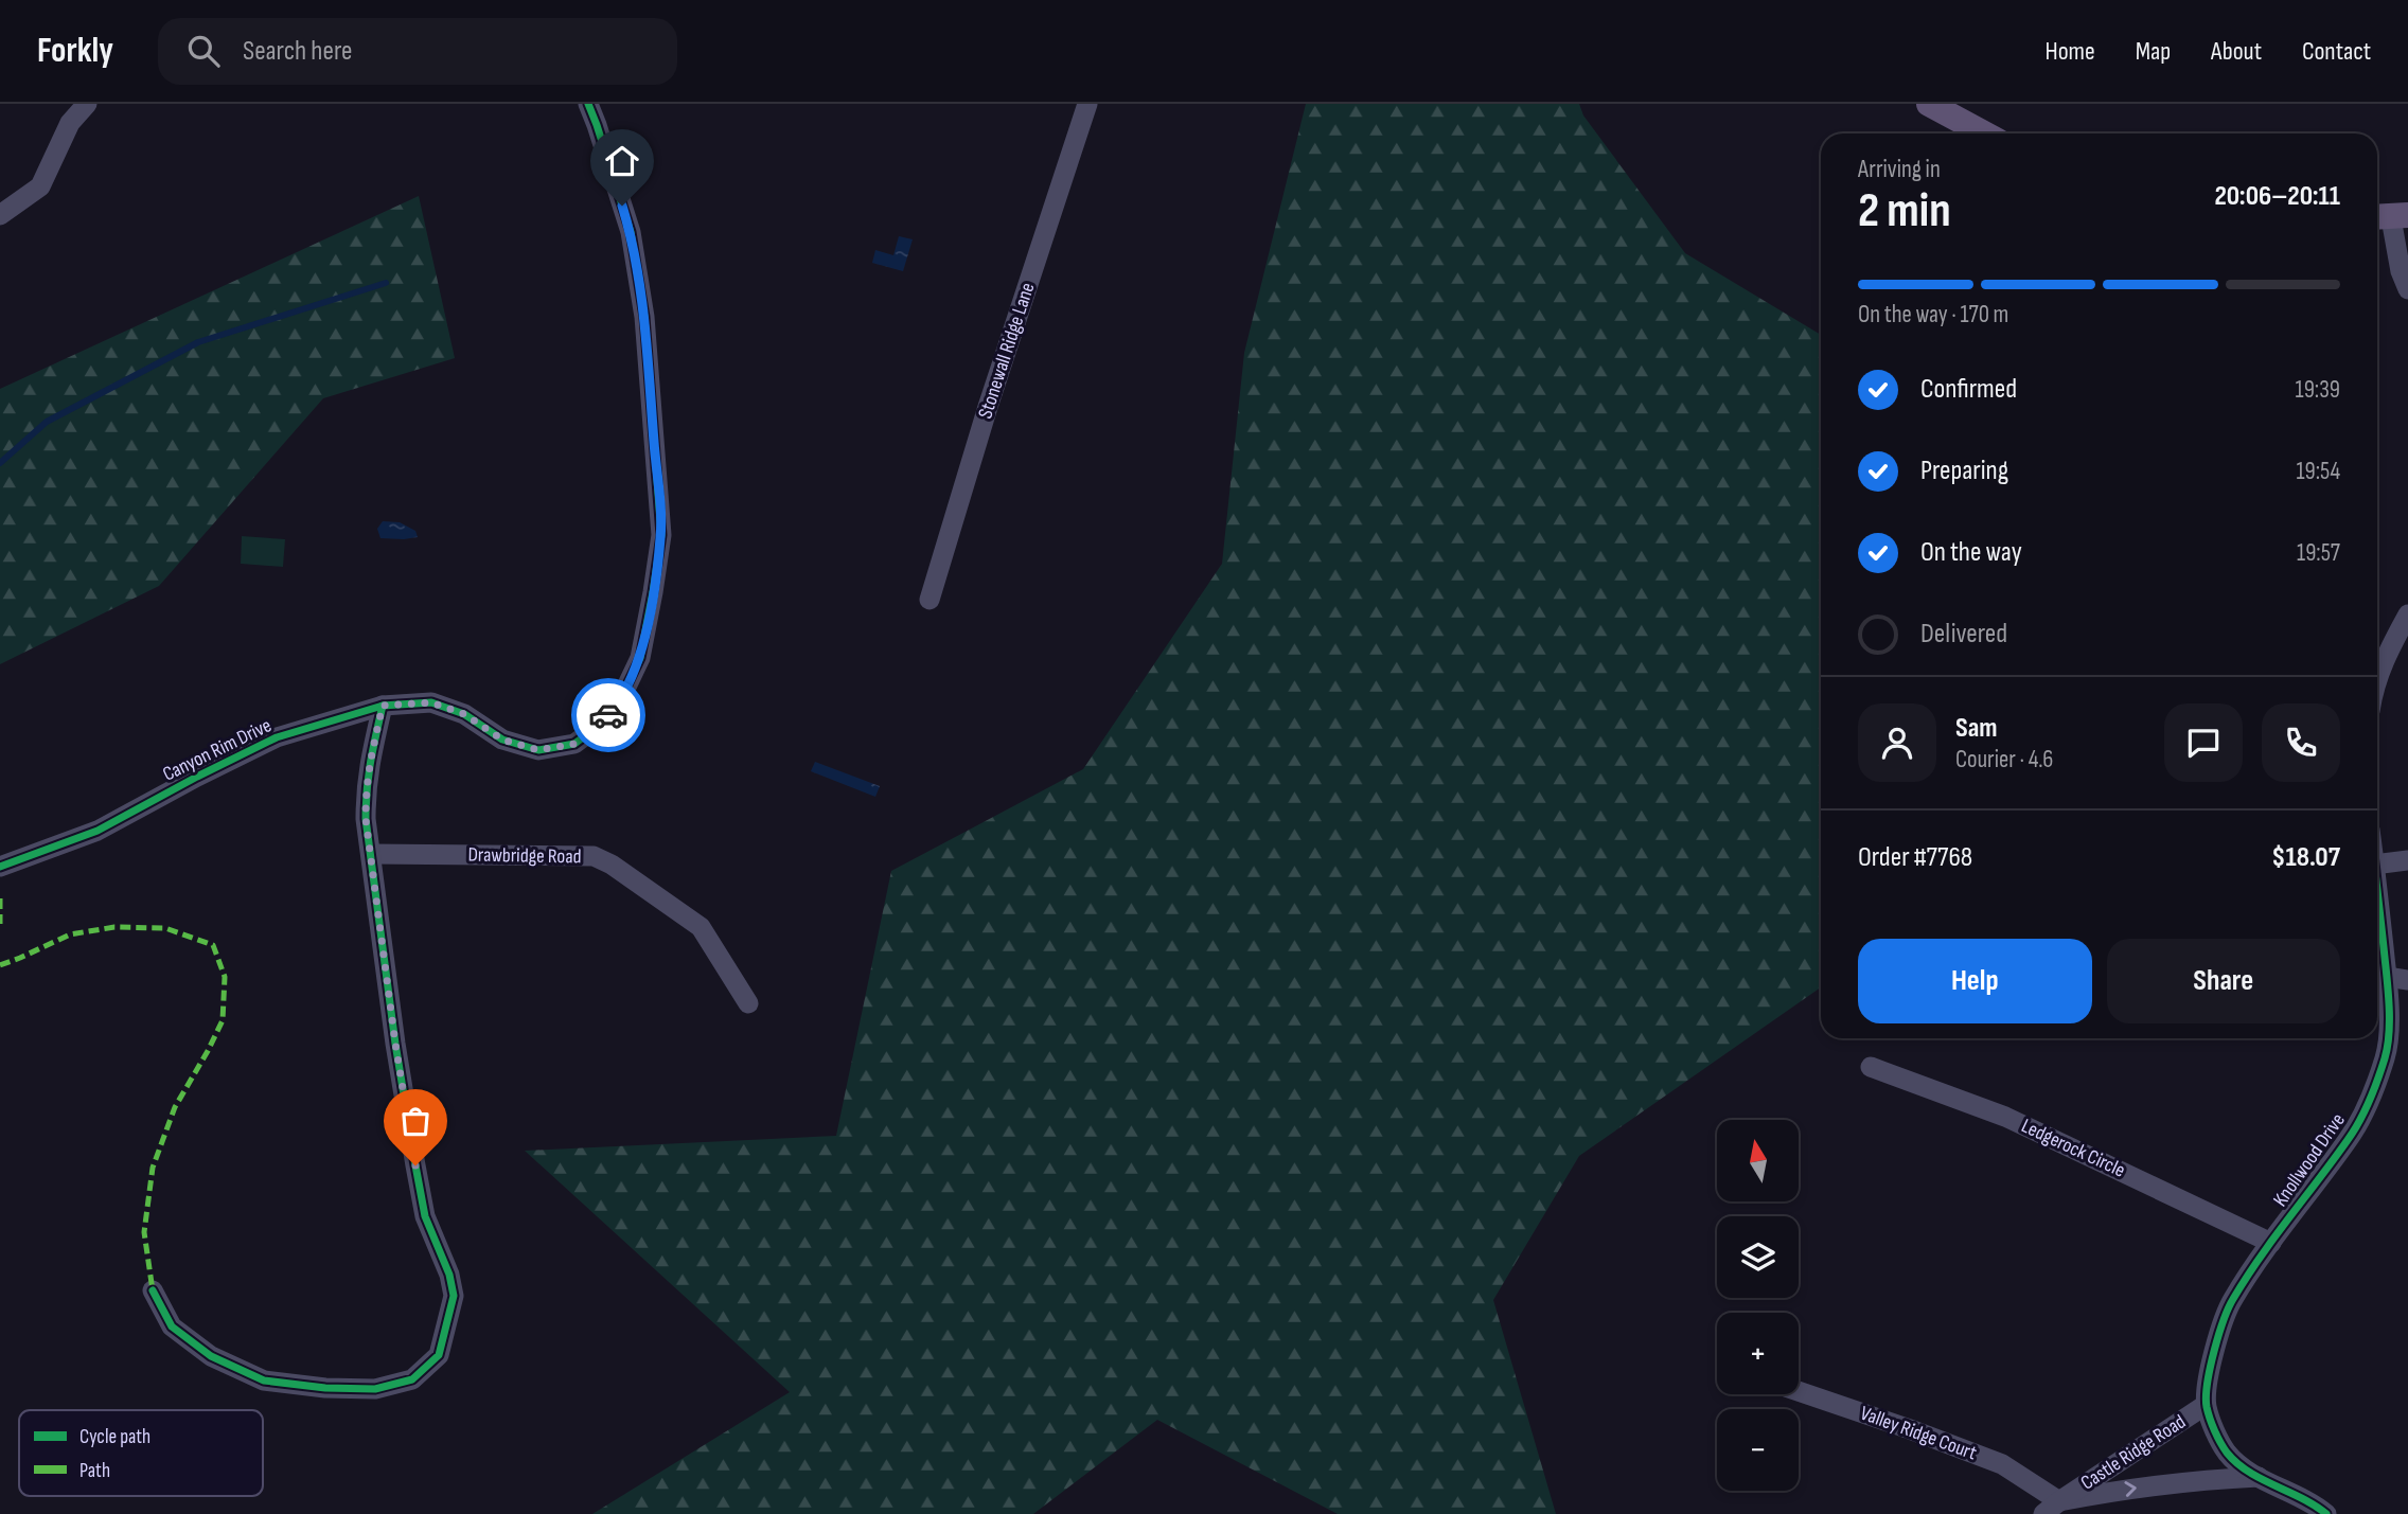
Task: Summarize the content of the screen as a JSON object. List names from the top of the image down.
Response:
{
  "streets": {
    "street": [
      "Stonewall Ridge Lane",
      "Canyon Rim Drive",
      "Drawbridge Road",
      "Ledgerock Circle",
      "Knollwood Drive",
      "Valley Ridge Court",
      "Castle Ridge Road"
    ]
  },
  "crossings": [
    ["Ledgerock Circle", "Knollwood Drive"],
    ["Knollwood Drive", "Castle Ridge Road"],
    ["Valley Ridge Court", "Castle Ridge Road"]
  ],
  "legend": ["Cycle path", "Path"],
  "north": "top",
  "page": {
    "header": "Forkly",
    "search": "Search here",
    "nav": [
      "Home",
      "Map",
      "About",
      "Contact"
    ],
    "heading": ["2 min", "Arriving in", "20:06–20:11"],
    "panel": [
      "Sam",
      "Courier · 4.6",
      "Order #7768",
      "$18.07"
    ],
    "bar": "On the way · 170 m",
    "list": [
      ["Confirmed", "19:39"],
      ["Preparing", "19:54"],
      ["On the way", "19:57"],
      "Delivered"
    ],
    "buttons": ["Help", "Share"],
    "map_buttons": ["+", "−"]
  }
}
